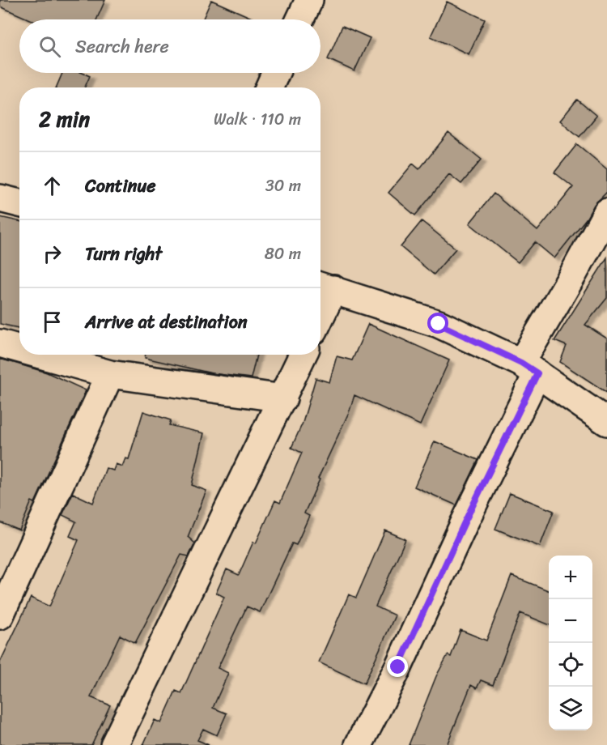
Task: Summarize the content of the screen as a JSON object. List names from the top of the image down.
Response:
{
  "page": {
    "search": "Search here",
    "heading": ["2 min", "Walk · 110 m"],
    "list": [
      ["Continue", "30 m"],
      ["Turn right", "80 m"],
      "Arrive at destination"
    ],
    "map_buttons": ["+", "−"]
  }
}
